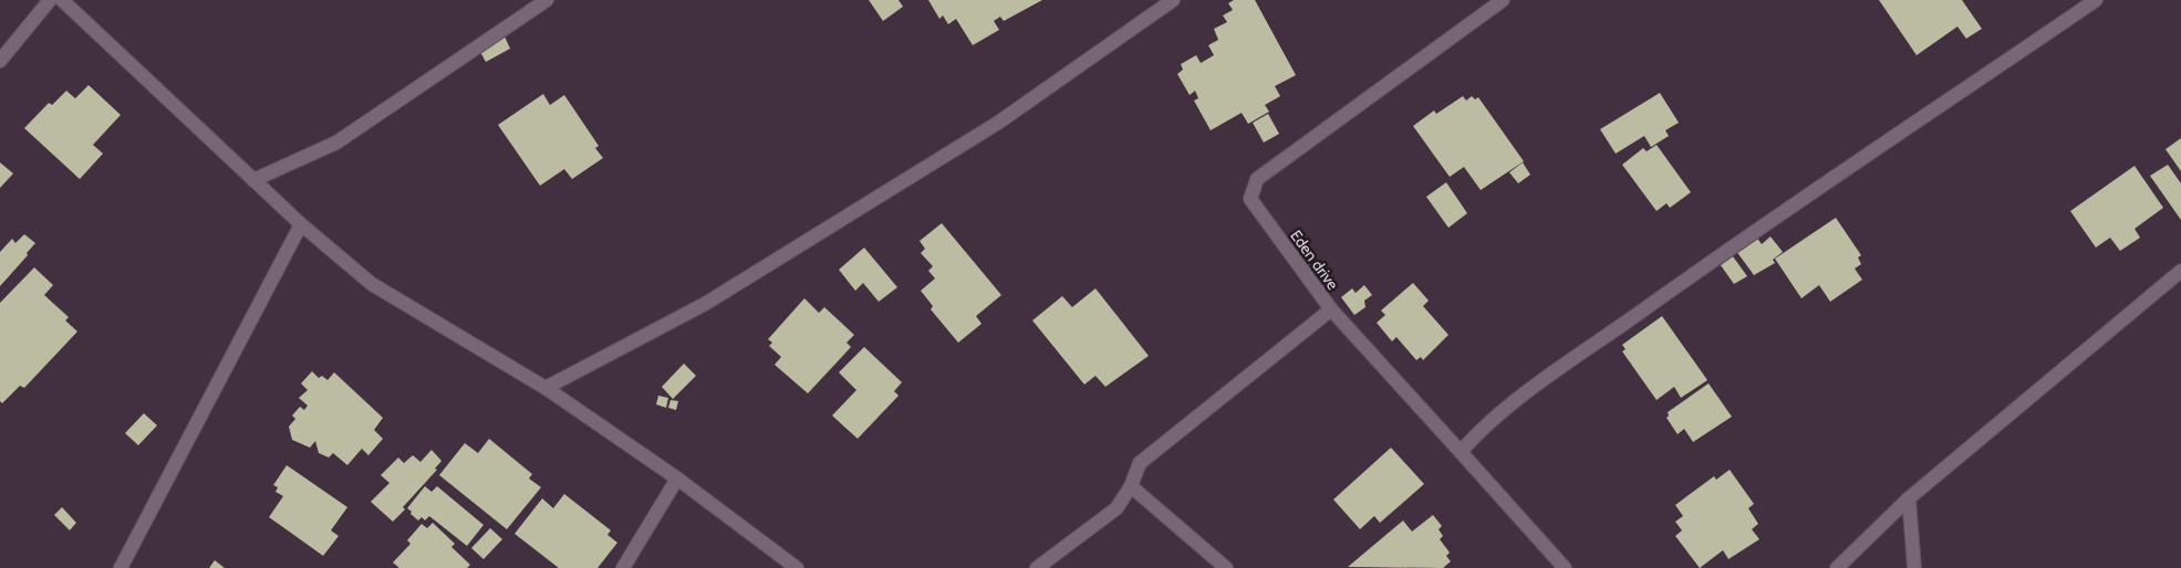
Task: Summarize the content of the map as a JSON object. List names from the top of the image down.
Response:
{
  "streets": {
    "street": ["Eden drive"]
  }
}
